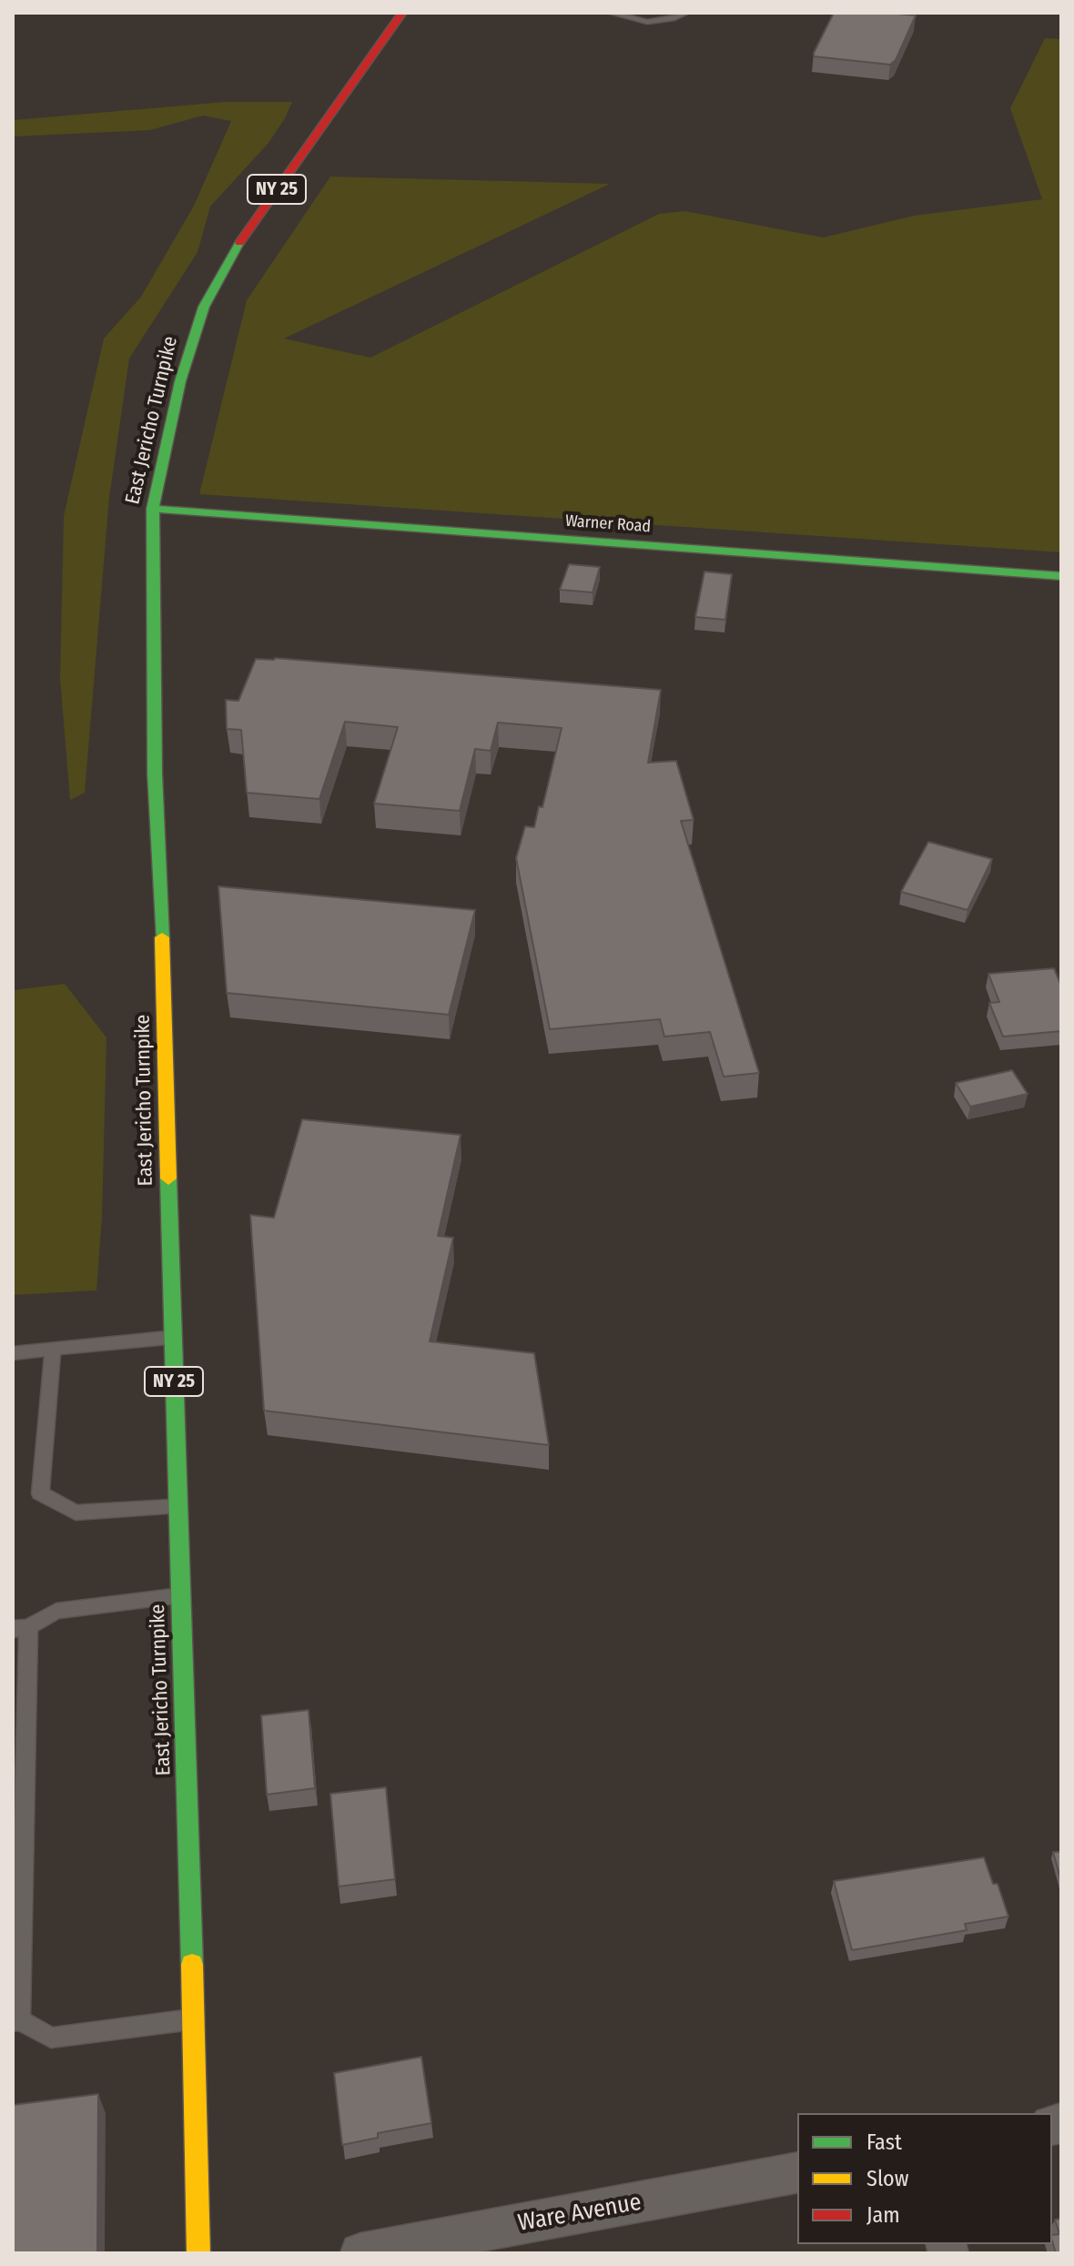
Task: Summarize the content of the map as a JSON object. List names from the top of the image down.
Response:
{
  "streets": {
    "main road": ["NY 25", "East Jericho Turnpike", "Warner Road"],
    "street": ["Ware Avenue"]
  },
  "crossings": [
    ["East Jericho Turnpike", "Warner Road"]
  ],
  "legend": ["Fast", "Slow", "Jam"]
}
